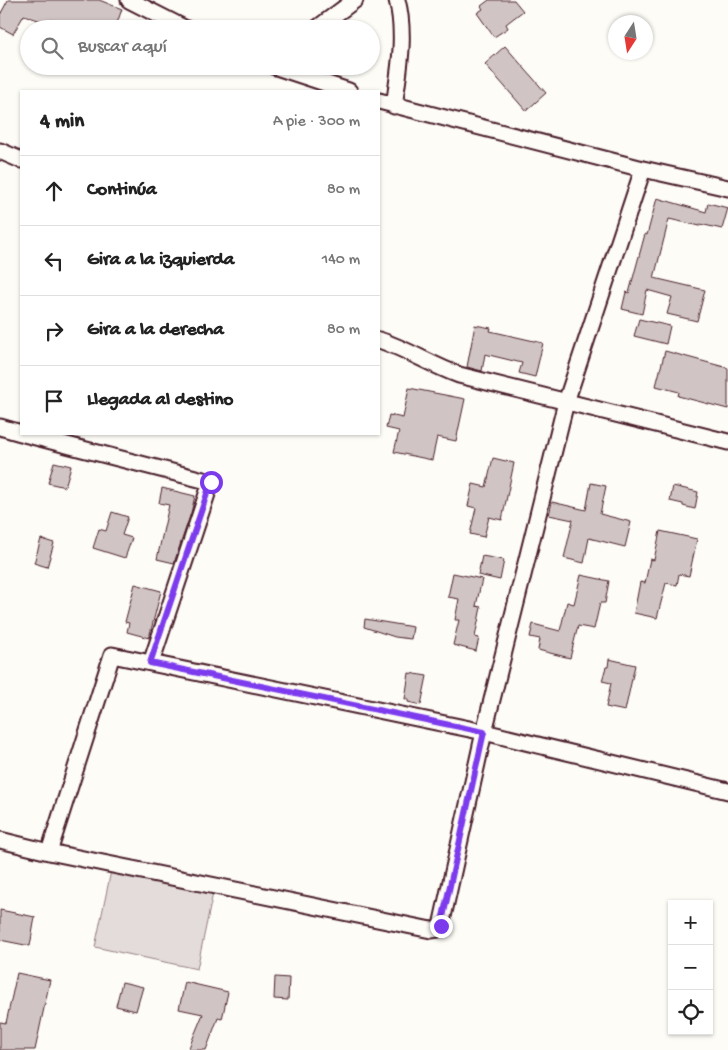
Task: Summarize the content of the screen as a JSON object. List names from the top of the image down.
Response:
{
  "north": "bottom",
  "page": {
    "search": "Buscar aquí",
    "heading": ["4 min", "A pie · 300 m"],
    "list": [
      ["Continúa", "80 m"],
      ["Gira a la izquierda", "140 m"],
      ["Gira a la derecha", "80 m"],
      "Llegada al destino"
    ],
    "map_buttons": ["+", "−"]
  }
}
